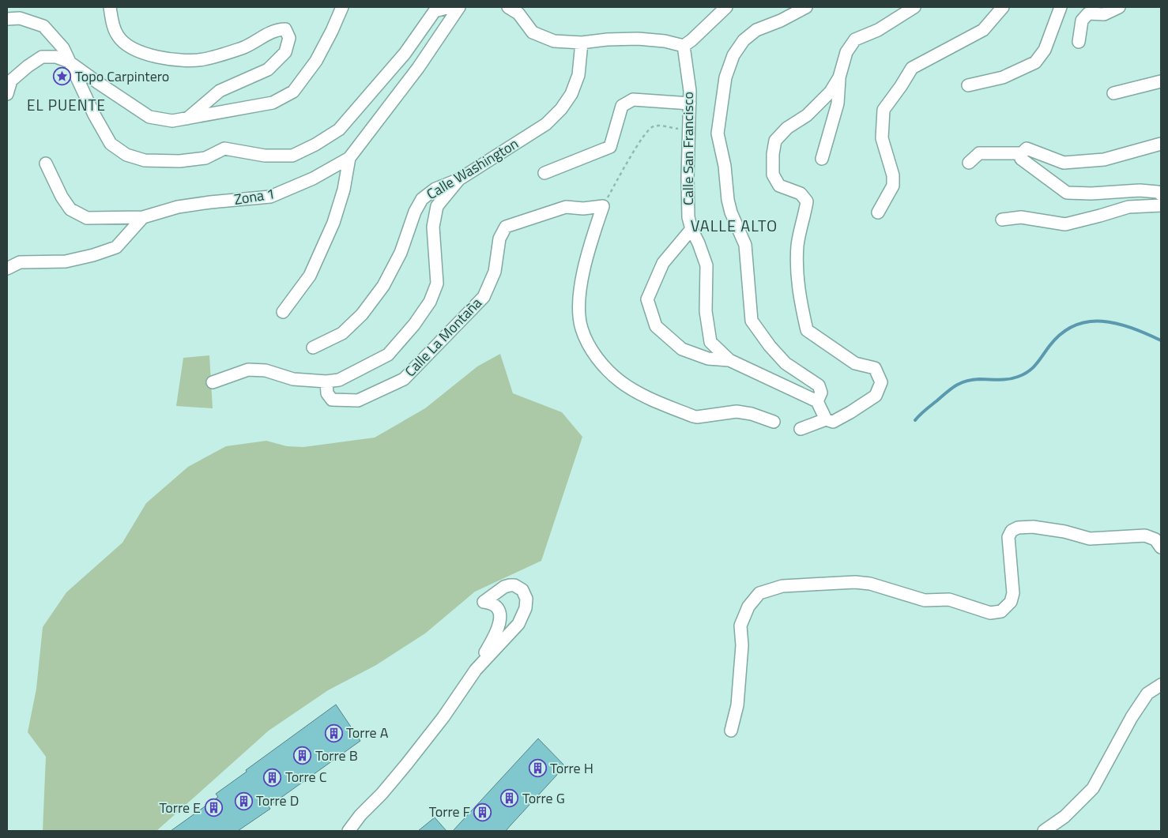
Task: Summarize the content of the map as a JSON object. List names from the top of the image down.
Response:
{
  "streets": {
    "street": [
      "Calle San Francisco",
      "Calle Washington",
      "Zona 1",
      "Calle La Montaña"
    ]
  },
  "crossings": [
    ["Calle Washington", "Calle La Montaña"]
  ],
  "districts": ["EL PUENTE", "VALLE ALTO"],
  "places": {
    "place": ["Topo Carpintero"],
    "building": [
      "Torre A",
      "Torre B",
      "Torre H",
      "Torre C",
      "Torre G",
      "Torre D",
      "Torre E",
      "Torre F"
    ]
  }
}
